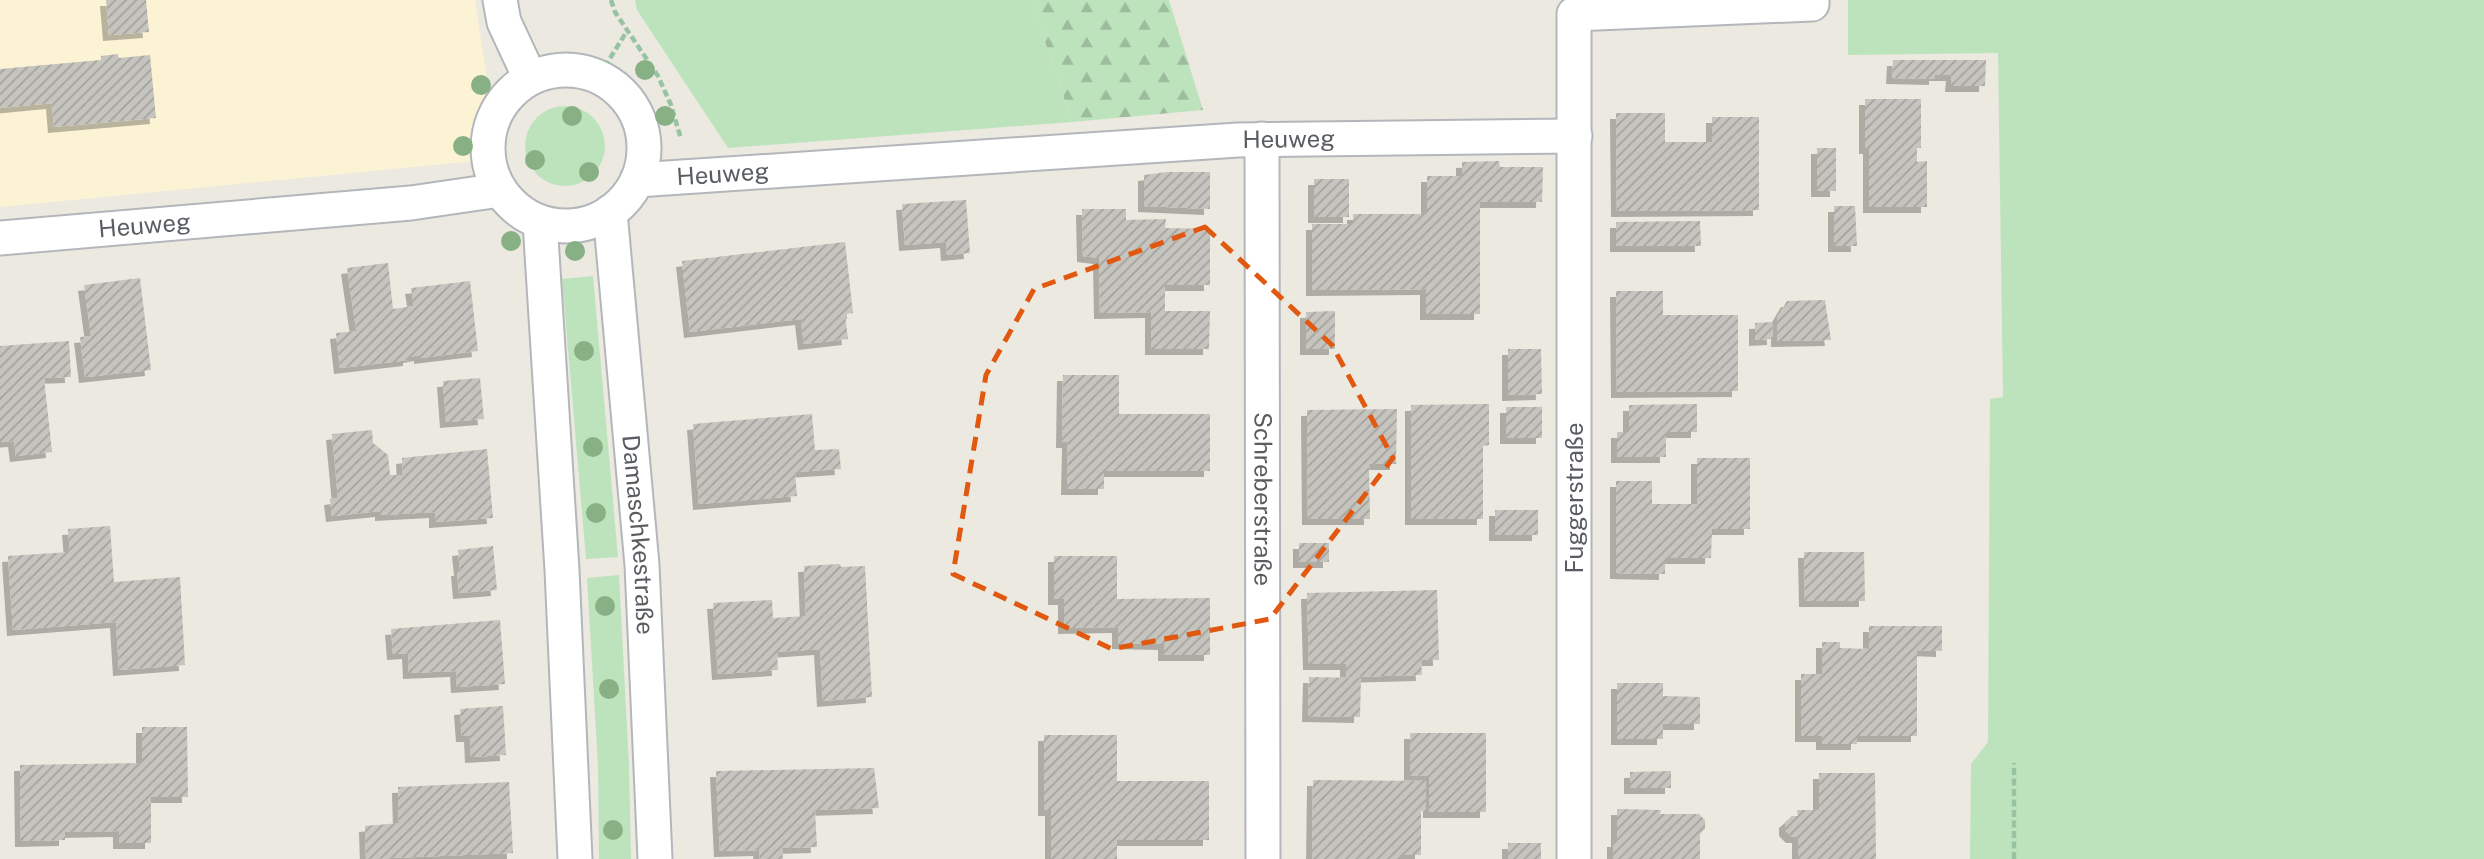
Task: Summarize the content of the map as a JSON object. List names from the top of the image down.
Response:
{
  "streets": {
    "street": [
      "Heuweg",
      "Fuggerstraße",
      "Schreberstraße",
      "Damaschkestraße"
    ]
  },
  "crossings": [
    ["Heuweg", "Fuggerstraße"],
    ["Heuweg", "Schreberstraße"],
    ["Heuweg", "Damaschkestraße"]
  ]
}
